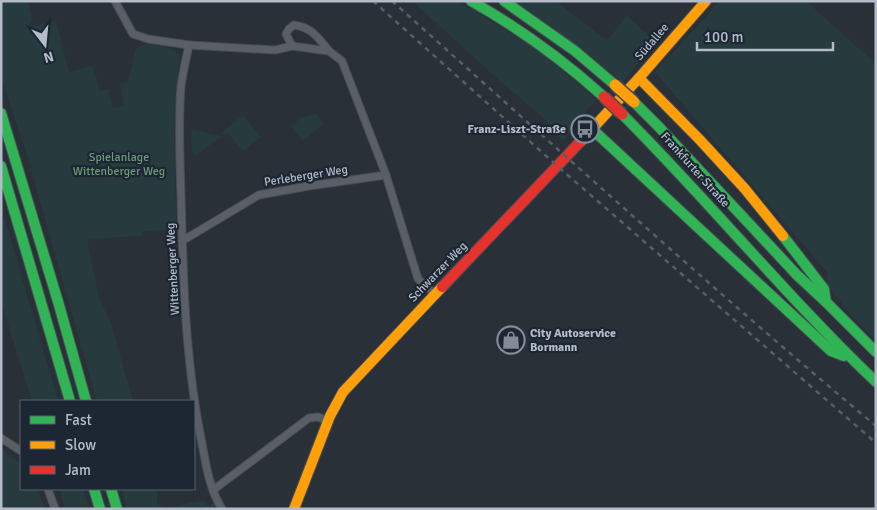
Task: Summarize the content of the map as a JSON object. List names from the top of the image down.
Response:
{
  "streets": {
    "main road": ["Südallee", "Frankfurter Straße", "Schwarzer Weg"],
    "street": ["Perleberger Weg", "Wittenberger Weg"]
  },
  "crossings": [
    ["Südallee", "Schwarzer Weg"],
    ["Perleberger Weg", "Wittenberger Weg"]
  ],
  "parks": ["Spielanlage Wittenberger Weg"],
  "places": {
    "bus stop": ["Franz-Liszt-Straße"],
    "shop": ["City Autoservice Bormann"]
  },
  "legend": ["Fast", "Slow", "Jam"],
  "scale_bar": "100 m",
  "north": "bottom"
}
